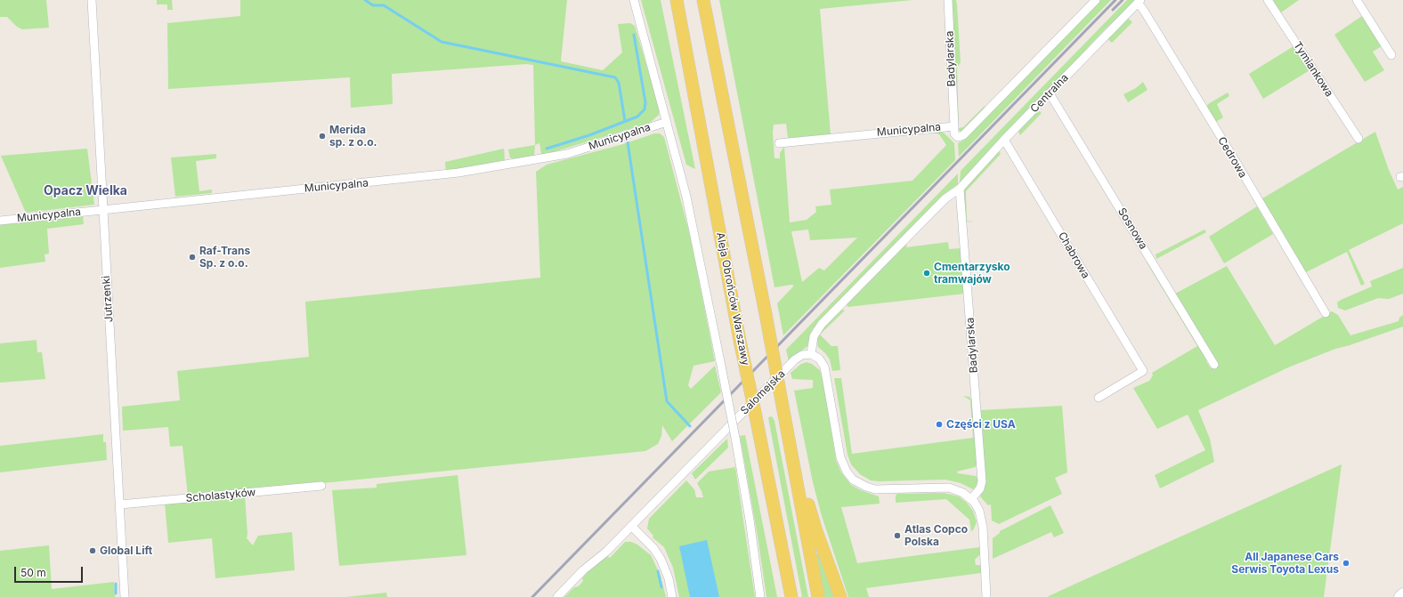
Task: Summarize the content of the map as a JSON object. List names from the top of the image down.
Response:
{
  "streets": {
    "main road": ["Aleja Obrońców Warszawy"],
    "street": [
      "Badylarska",
      "Tymiankowa",
      "Centralna",
      "Municypalna",
      "Cedrowa",
      "Sosnowa",
      "Chabrowa",
      "Jutrzenki",
      "Salomejska",
      "Scholastyków"
    ]
  },
  "crossings": [
    ["Badylarska", "Centralna"],
    ["Badylarska", "Municypalna"],
    ["Centralna", "Cedrowa"],
    ["Centralna", "Sosnowa"],
    ["Centralna", "Chabrowa"],
    ["Municypalna", "Jutrzenki"],
    ["Jutrzenki", "Scholastyków"]
  ],
  "districts": ["Opacz Wielka"],
  "places": [
    "Merida sp. z o.o.",
    "Raf-Trans Sp. z o.o.",
    "Cmentarzysko tramwajów",
    "Części z USA",
    "Atlas Copco Polska",
    "Global Lift",
    "All Japanese Cars Serwis Toyota Lexus"
  ],
  "scale_bar": "50 m"
}
